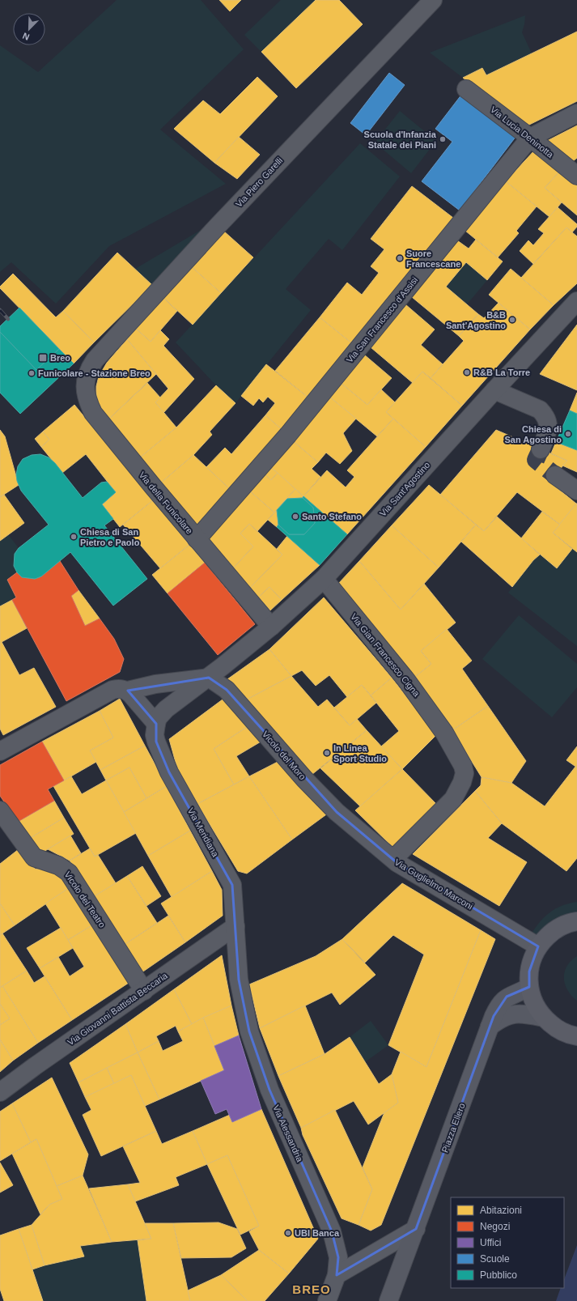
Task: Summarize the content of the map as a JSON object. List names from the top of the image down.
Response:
{
  "streets": {
    "street": [
      "Via Lucia Deninotta",
      "Via Piero Garelli",
      "Via San Francesco d'Assisi",
      "Via Sant'Agostino",
      "Via della Funicolare",
      "Via Gian Francesco Cigna",
      "Vicolo del Moro",
      "Via Meridiana",
      "Via Guglielmo Marconi",
      "Vicolo del Teatro",
      "Via Giovanni Battista Beccaria",
      "Piazza Ellero",
      "Via Alessandria"
    ]
  },
  "crossings": [
    ["Via Lucia Deninotta", "Via San Francesco d'Assisi"],
    ["Via Piero Garelli", "Via della Funicolare"],
    ["Via San Francesco d'Assisi", "Via della Funicolare"],
    ["Via Sant'Agostino", "Via della Funicolare"],
    ["Via Sant'Agostino", "Via Gian Francesco Cigna"],
    ["Via Sant'Agostino", "Vicolo del Moro"],
    ["Via Sant'Agostino", "Via Meridiana"],
    ["Vicolo del Moro", "Via Guglielmo Marconi"],
    ["Via Meridiana", "Via Giovanni Battista Beccaria"],
    ["Via Meridiana", "Via Alessandria"],
    ["Vicolo del Teatro", "Via Giovanni Battista Beccaria"]
  ],
  "districts": ["BREO"],
  "places": {
    "other": [
      "Scuola d'Infanzia Statale dei Piani",
      "Suore Francescane",
      "B&B Sant'Agostino",
      "R&B La Torre",
      "Funicolare - Stazione Breo",
      "Chiesa di San Agostino",
      "Santo Stefano",
      "Chiesa di San Pietro e Paolo",
      "In Linea Sport Studio",
      "UBI Banca"
    ],
    "transit": ["Breo"]
  },
  "legend": [
    "Abitazioni",
    "Negozi",
    "Uffici",
    "Scuole",
    "Pubblico"
  ],
  "north": "bottom left"
}
